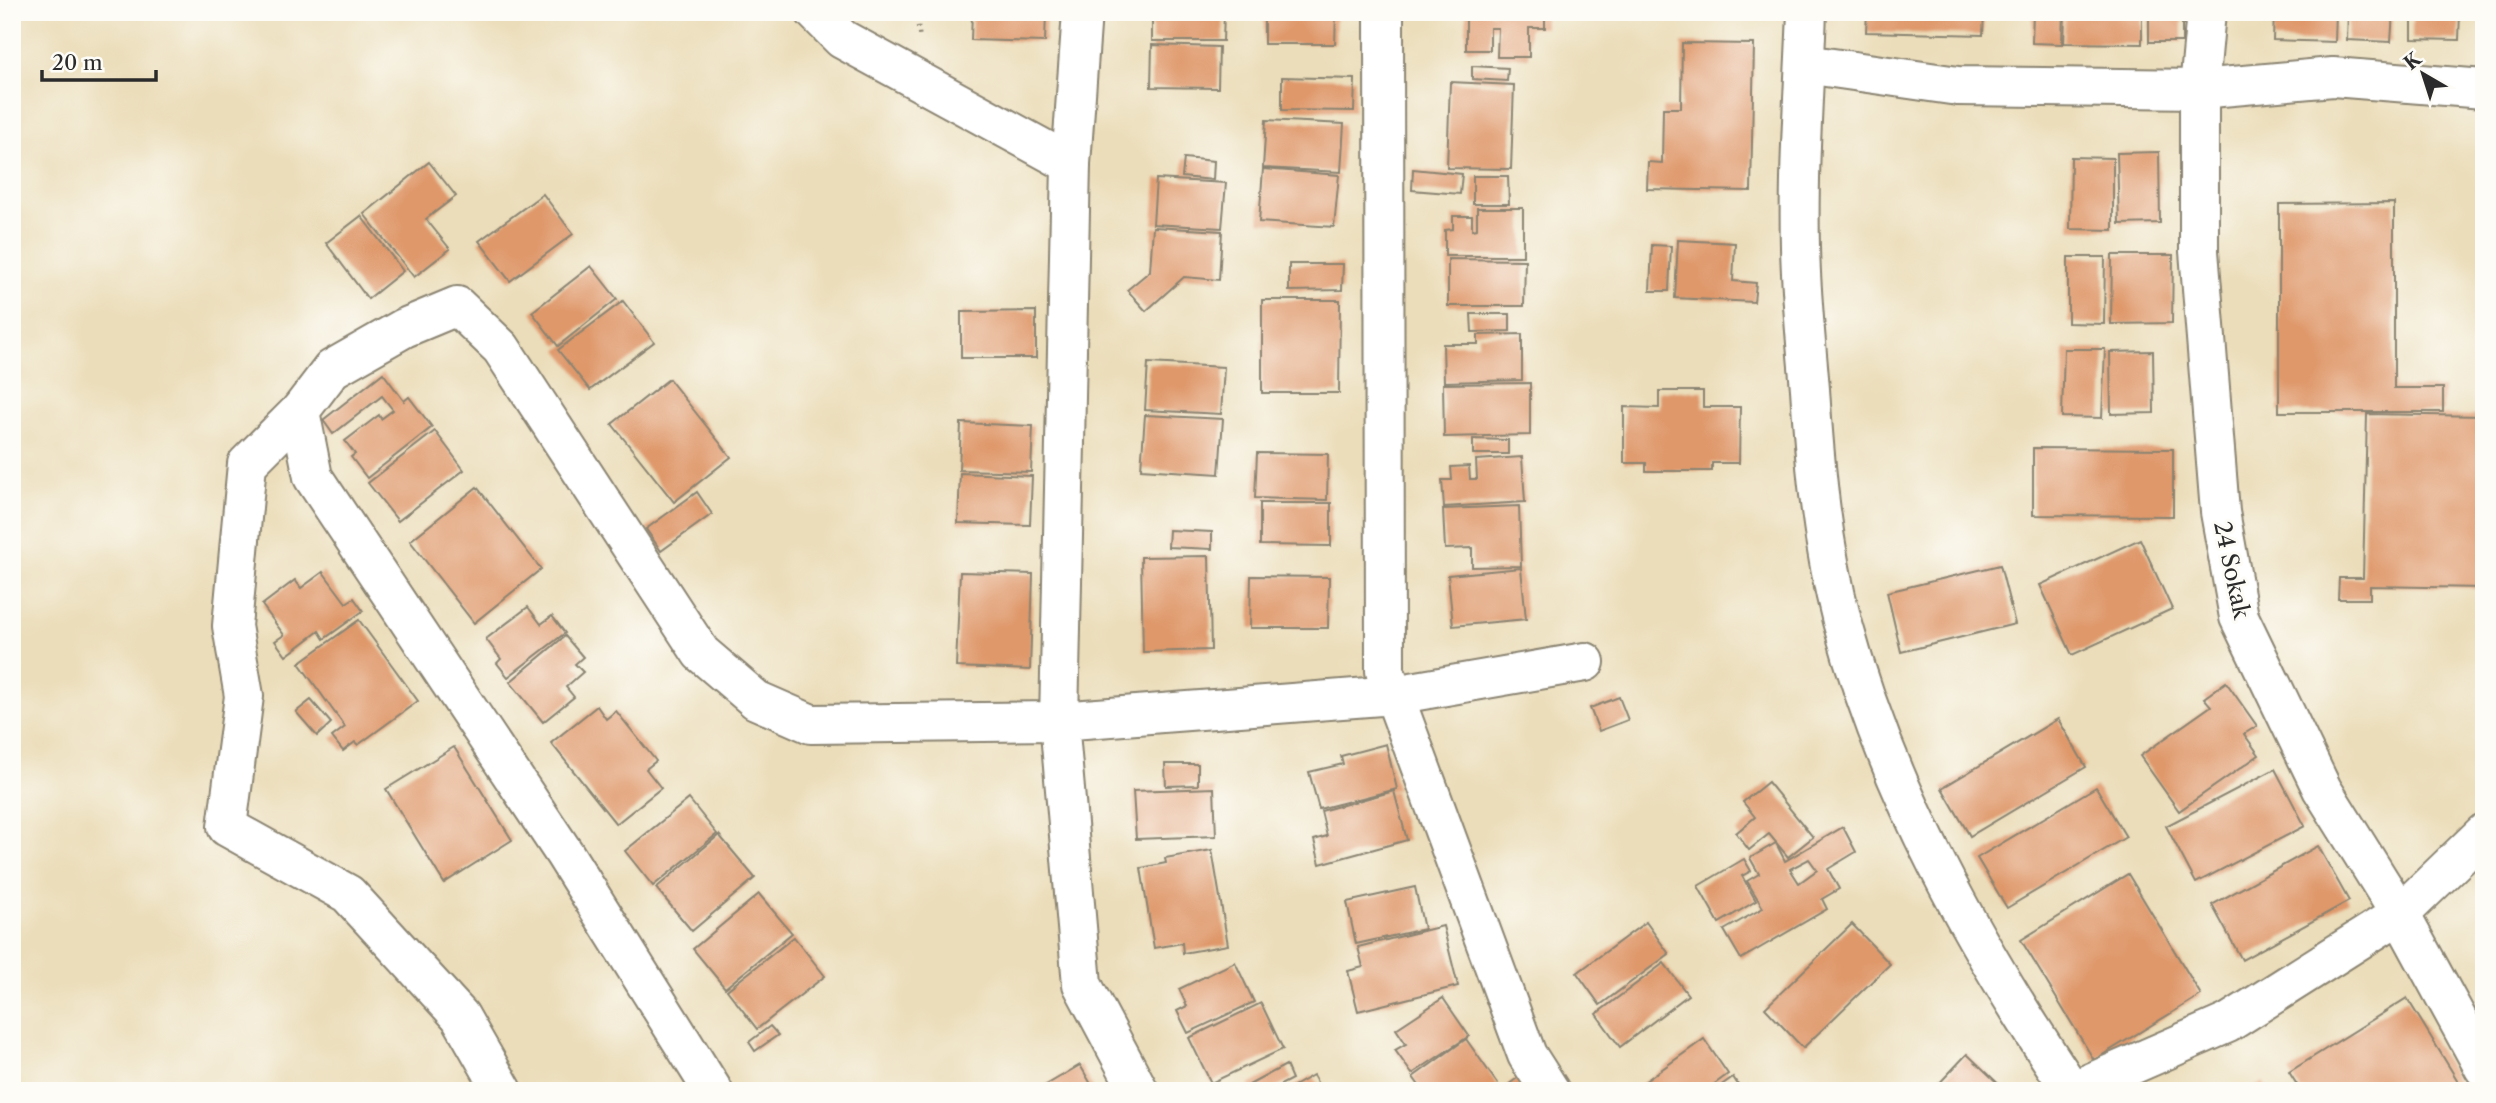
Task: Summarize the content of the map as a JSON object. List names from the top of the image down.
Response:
{
  "streets": {
    "street": ["24 Sokak"]
  },
  "scale_bar": "20 m",
  "north": "top left"
}
